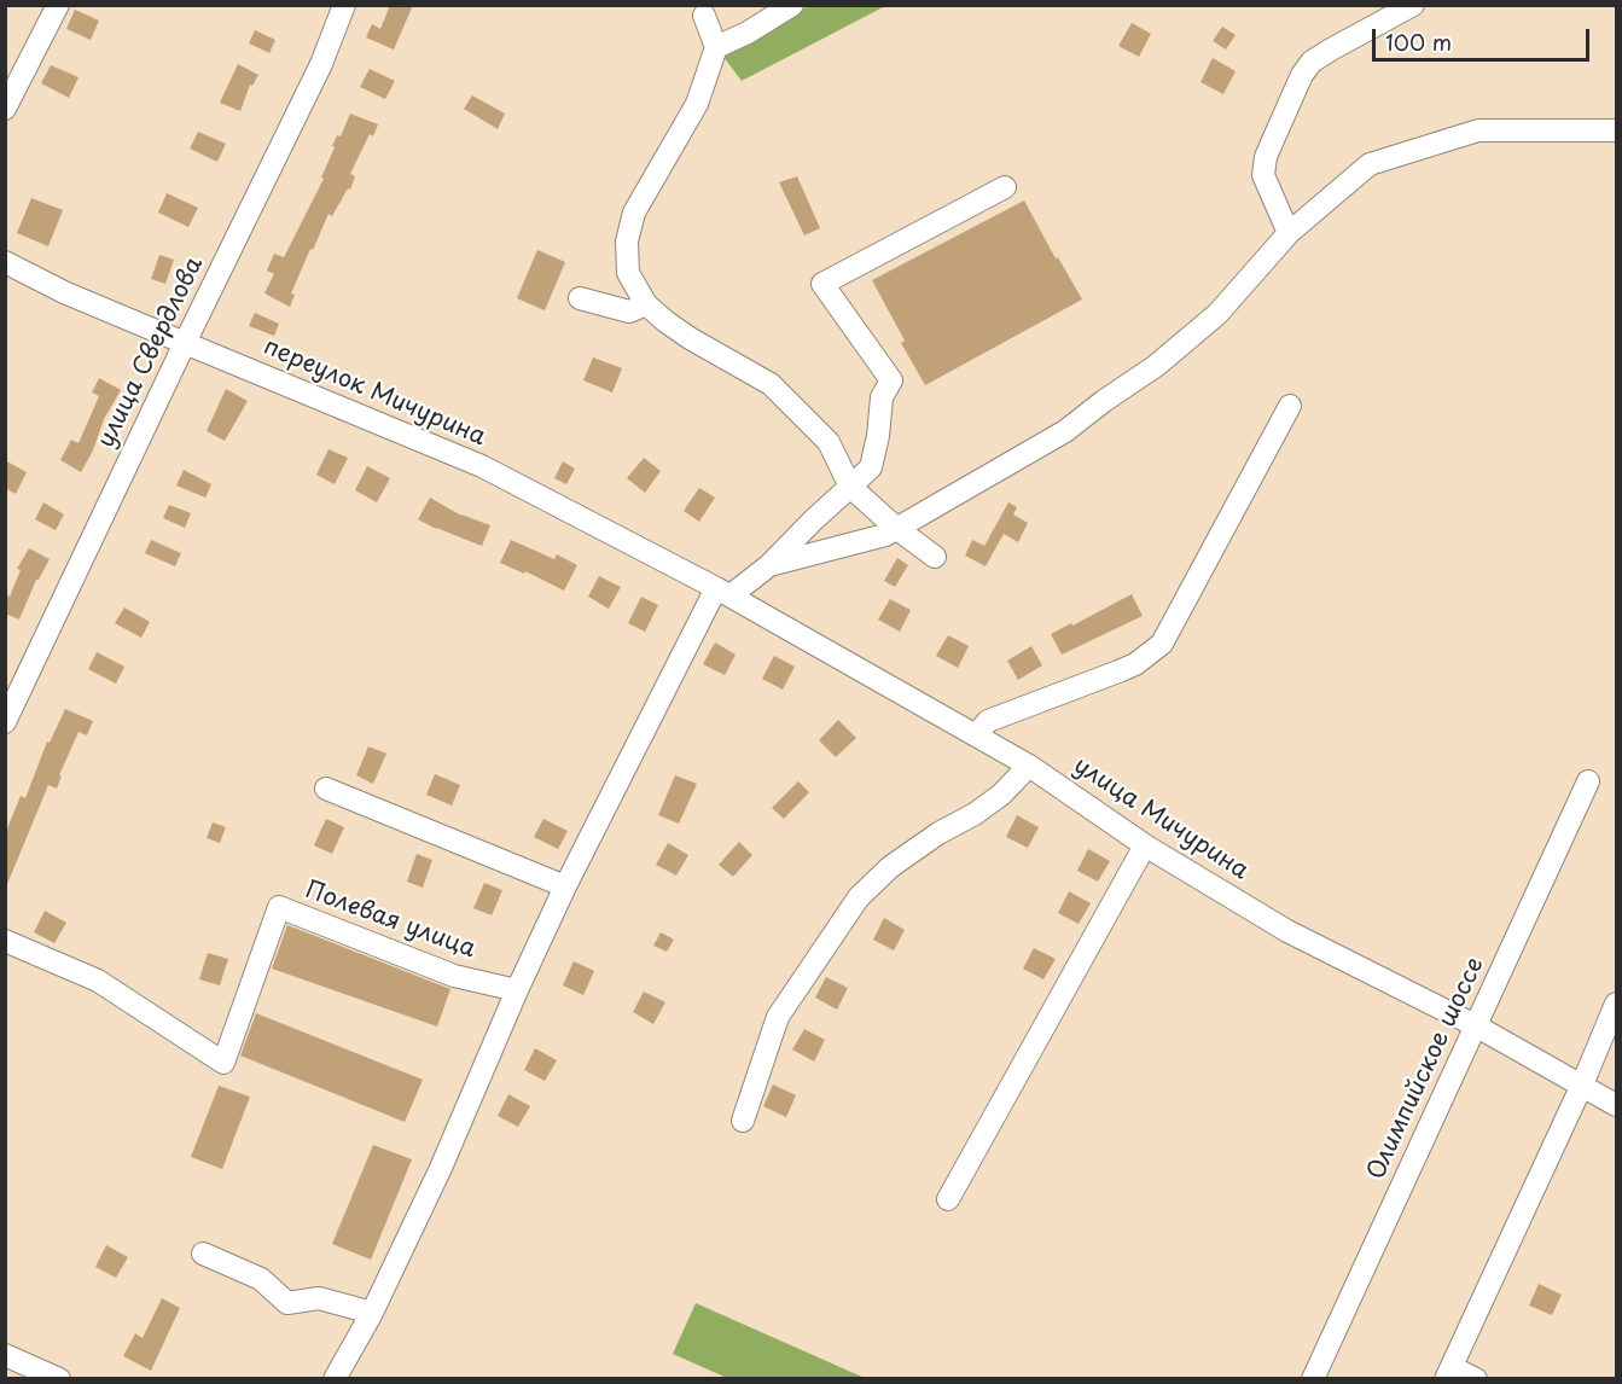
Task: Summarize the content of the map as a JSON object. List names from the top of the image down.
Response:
{
  "streets": {
    "street": [
      "улица Свердлова",
      "переулок Мичурина",
      "улица Мичурина",
      "Полевая улица",
      "Олимпийское шоссе"
    ]
  },
  "crossings": [
    ["улица Свердлова", "переулок Мичурина"],
    ["переулок Мичурина", "улица Мичурина"],
    ["улица Мичурина", "Олимпийское шоссе"]
  ],
  "scale_bar": "100 m"
}
